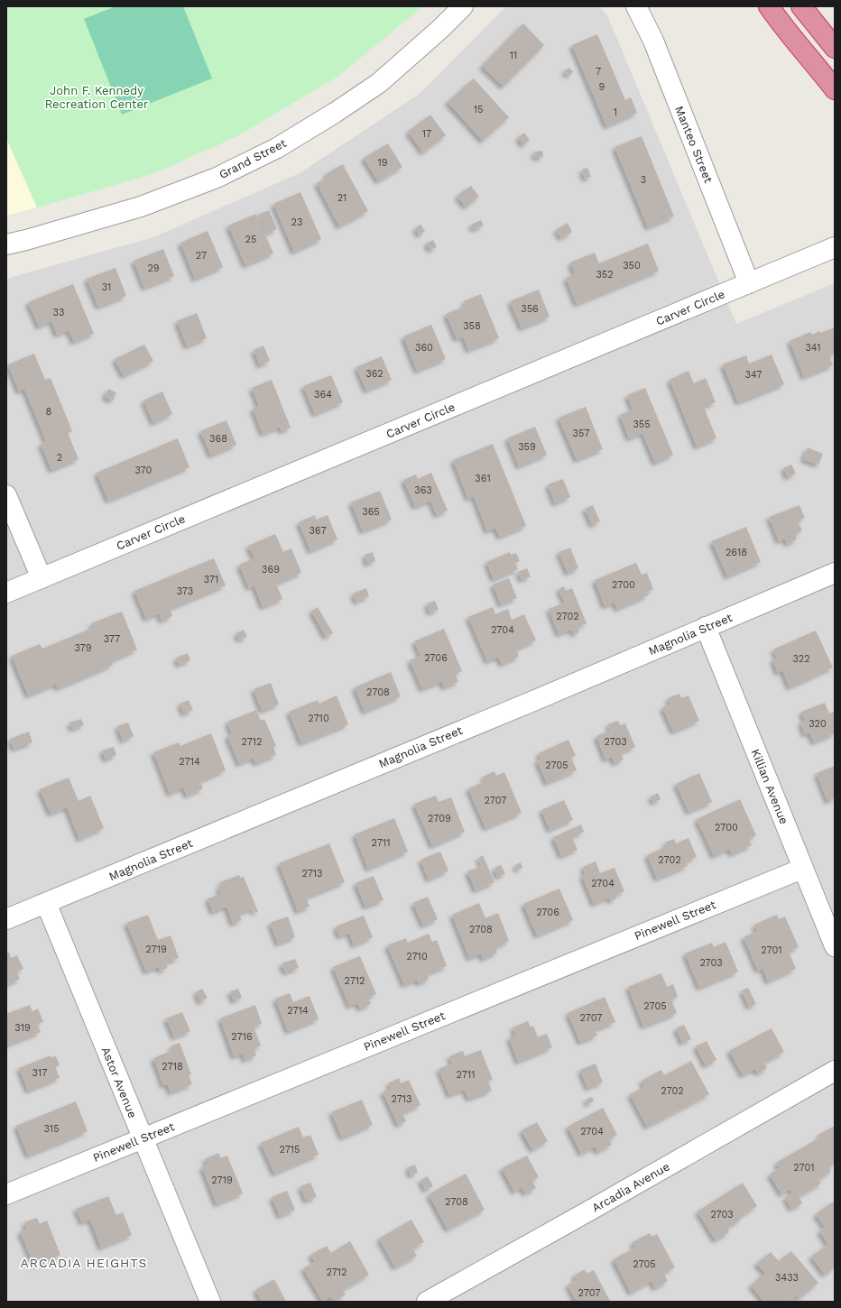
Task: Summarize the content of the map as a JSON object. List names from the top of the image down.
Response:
{
  "streets": {
    "street": [
      "Manteo Street",
      "Grand Street",
      "Carver Circle",
      "Magnolia Street",
      "Killian Avenue",
      "Pinewell Street",
      "Astor Avenue",
      "Arcadia Avenue"
    ]
  },
  "crossings": [
    ["Manteo Street", "Carver Circle"],
    ["Magnolia Street", "Killian Avenue"],
    ["Magnolia Street", "Astor Avenue"],
    ["Killian Avenue", "Pinewell Street"],
    ["Pinewell Street", "Astor Avenue"]
  ],
  "districts": ["ARCADIA HEIGHTS"],
  "parks": ["John F. Kennedy Recreation Center"],
  "house_numbers": [
    "11",
    "7",
    "9",
    "15",
    "1",
    "17",
    "19",
    "3",
    "21",
    "23",
    "25",
    "27",
    "350",
    "29",
    "352",
    "31",
    "356",
    "33",
    "358",
    "360",
    "341",
    "362",
    "347",
    "364",
    "8",
    "355",
    "357",
    "368",
    "359",
    "2",
    "370",
    "361",
    "363",
    "365",
    "367",
    "2618",
    "369",
    "371",
    "2700",
    "373",
    "2702",
    "2704",
    "377",
    "379",
    "2706",
    "322",
    "2708",
    "2710",
    "320",
    "2712",
    "2703",
    "2714",
    "2705",
    "2707",
    "2709",
    "2700",
    "2711",
    "2702",
    "2713",
    "2704",
    "2706",
    "2708",
    "2719",
    "2701",
    "2710",
    "2703",
    "2712",
    "2705",
    "2714",
    "2707",
    "319",
    "2716",
    "2718",
    "317",
    "2711",
    "2702",
    "2713",
    "315",
    "2704",
    "2715",
    "2701",
    "2719",
    "2708",
    "2703",
    "2705",
    "2712",
    "3433",
    "2707"
  ]
}
